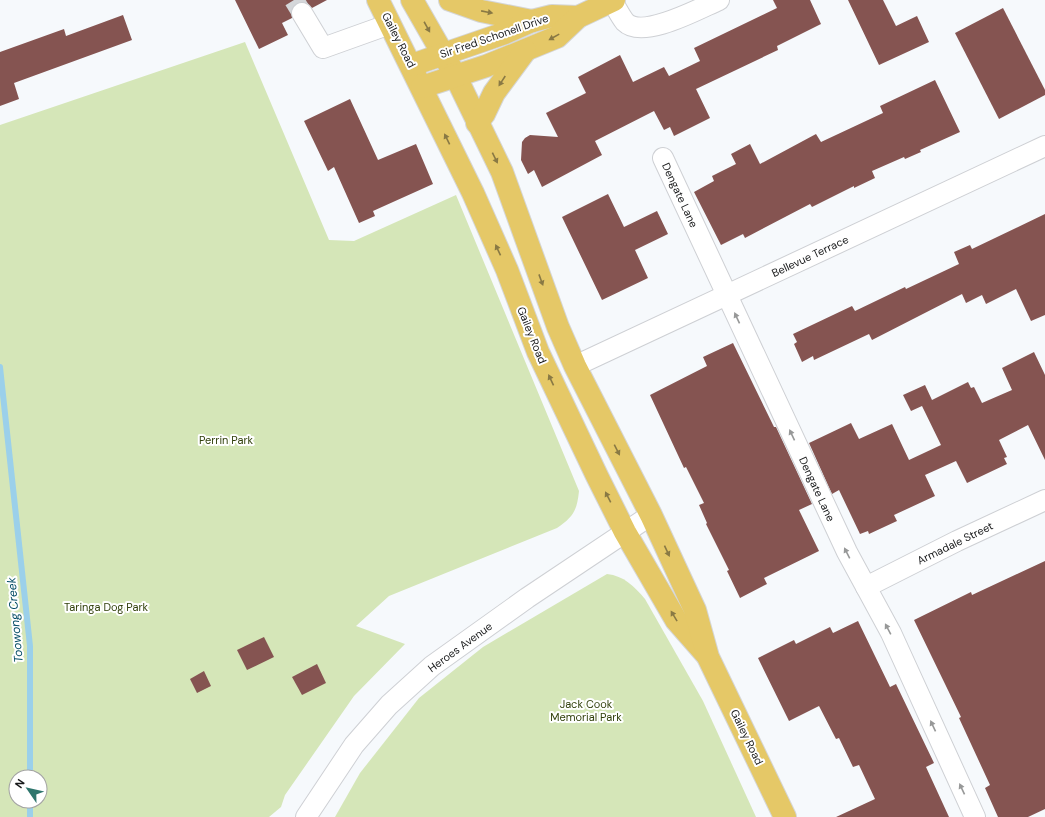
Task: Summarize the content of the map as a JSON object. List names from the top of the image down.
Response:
{
  "streets": {
    "main road": ["Sir Fred Schonell Drive", "Gailey Road"],
    "street": [
      "Dengate Lane",
      "Bellevue Terrace",
      "Armadale Street",
      "Heroes Avenue"
    ]
  },
  "crossings": [
    ["Sir Fred Schonell Drive", "Gailey Road"],
    ["Gailey Road", "Bellevue Terrace"],
    ["Gailey Road", "Heroes Avenue"],
    ["Dengate Lane", "Bellevue Terrace"],
    ["Dengate Lane", "Armadale Street"]
  ],
  "one_way": ["Dengate Lane"],
  "water": ["Toowong Creek"],
  "parks": ["Perrin Park", "Taringa Dog Park", "Jack Cook Memorial Park"],
  "north": "top left"
}
